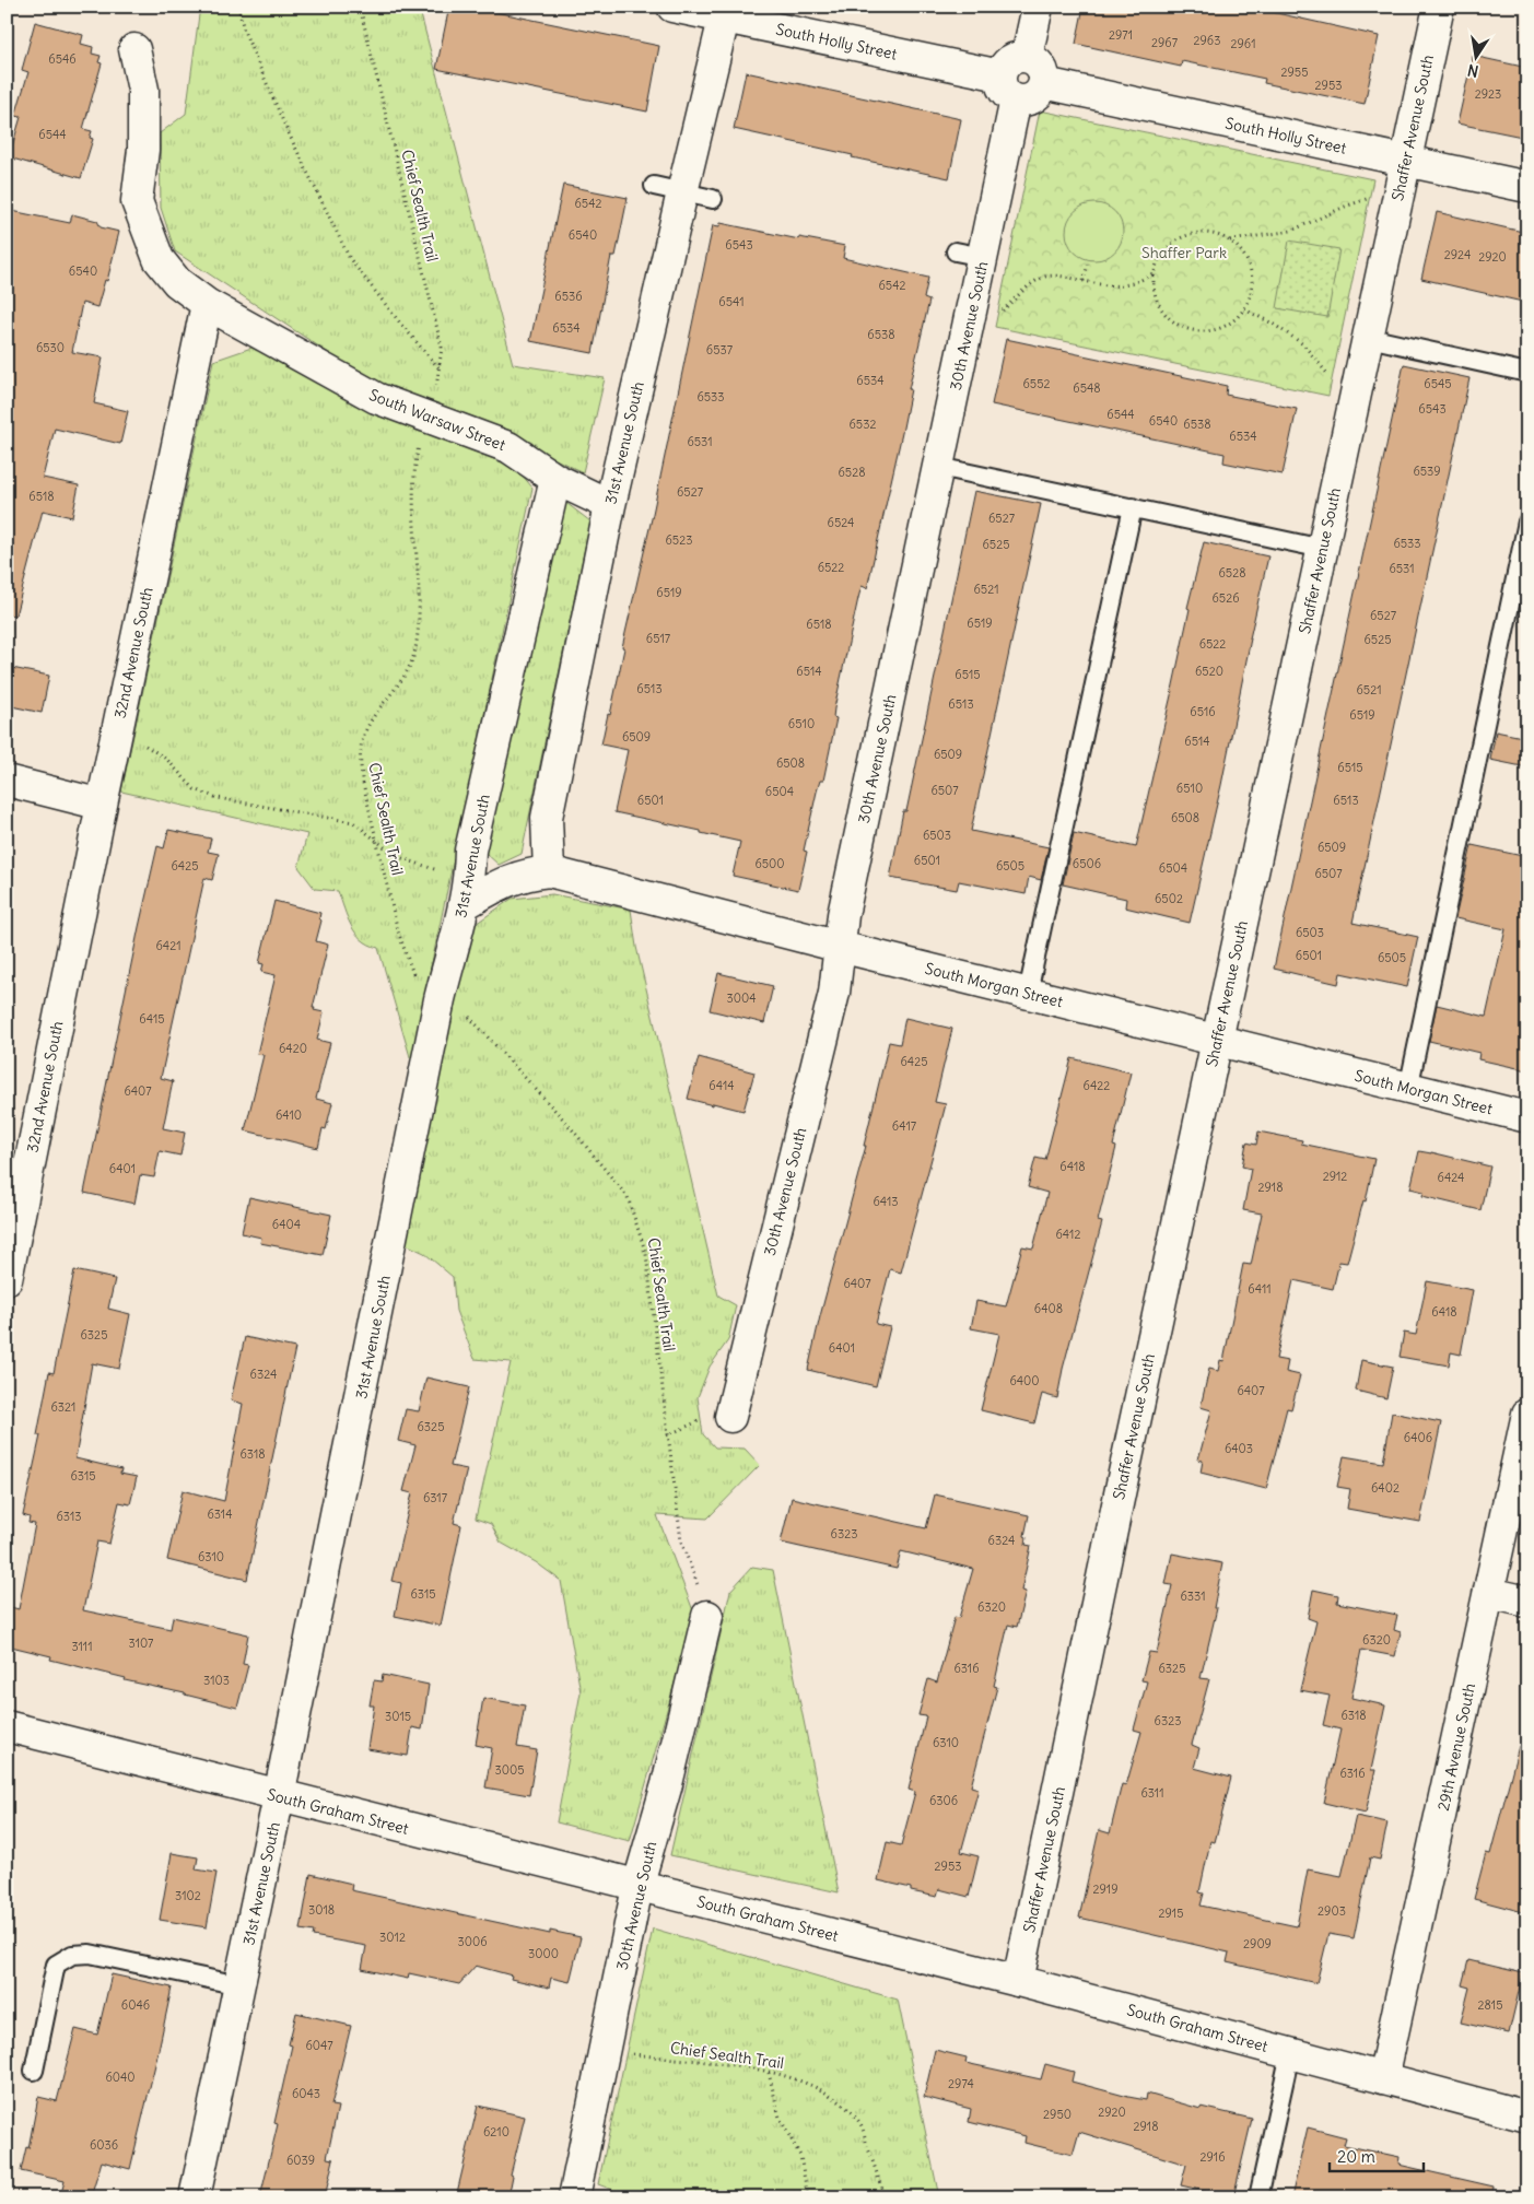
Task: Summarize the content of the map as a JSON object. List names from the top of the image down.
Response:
{
  "streets": {
    "street": [
      "South Holly Street",
      "Shaffer Avenue South",
      "30th Avenue South",
      "South Warsaw Street",
      "31st Avenue South",
      "32nd Avenue South",
      "South Morgan Street",
      "29th Avenue South",
      "South Graham Street"
    ],
    "path": ["Chief Sealth Trail"]
  },
  "crossings": [
    ["South Holly Street", "Shaffer Avenue South"],
    ["South Holly Street", "30th Avenue South"],
    ["South Holly Street", "31st Avenue South"],
    ["Shaffer Avenue South", "South Morgan Street"],
    ["Shaffer Avenue South", "South Graham Street"],
    ["Chief Sealth Trail", "30th Avenue South"],
    ["30th Avenue South", "South Morgan Street"],
    ["30th Avenue South", "South Graham Street"],
    ["South Warsaw Street", "31st Avenue South"],
    ["South Warsaw Street", "32nd Avenue South"],
    ["31st Avenue South", "South Morgan Street"],
    ["31st Avenue South", "South Graham Street"],
    ["29th Avenue South", "South Graham Street"]
  ],
  "parks": ["Shaffer Park"],
  "house_numbers": [
    "2971",
    "2963",
    "2967",
    "2961",
    "6546",
    "2955",
    "2953",
    "2923",
    "6544",
    "6542",
    "6540",
    "6543",
    "2924",
    "2920",
    "6540",
    "6542",
    "6536",
    "6541",
    "6534",
    "6538",
    "6530",
    "6537",
    "6534",
    "6552",
    "6545",
    "6548",
    "6533",
    "6543",
    "6544",
    "6540",
    "6532",
    "6538",
    "6534",
    "6531",
    "6539",
    "6528",
    "6527",
    "6518",
    "6527",
    "6524",
    "6523",
    "6533",
    "6525",
    "6522",
    "6531",
    "6528",
    "6521",
    "6519",
    "6526",
    "6527",
    "6519",
    "6518",
    "6517",
    "6525",
    "6522",
    "6514",
    "6520",
    "6515",
    "6513",
    "6521",
    "6513",
    "6516",
    "6519",
    "6510",
    "6509",
    "6514",
    "6509",
    "6508",
    "6515",
    "6510",
    "6507",
    "6504",
    "6501",
    "6513",
    "6508",
    "6503",
    "6509",
    "6501",
    "6500",
    "6506",
    "6425",
    "6505",
    "6504",
    "6507",
    "6502",
    "6503",
    "6421",
    "6501",
    "6505",
    "3004",
    "6415",
    "6420",
    "6425",
    "6414",
    "6422",
    "6407",
    "6410",
    "6417",
    "6418",
    "6401",
    "2912",
    "6424",
    "2918",
    "6413",
    "6404",
    "6412",
    "6407",
    "6411",
    "6408",
    "6418",
    "6325",
    "6401",
    "6324",
    "6400",
    "6407",
    "6321",
    "6325",
    "6406",
    "6403",
    "6318",
    "6315",
    "6402",
    "6317",
    "6314",
    "6313",
    "6323",
    "6324",
    "6310",
    "6315",
    "6331",
    "6320",
    "6320",
    "3107",
    "3111",
    "6316",
    "6325",
    "3103",
    "6318",
    "3015",
    "6323",
    "6310",
    "3005",
    "6316",
    "6311",
    "6306",
    "2953",
    "2919",
    "3102",
    "3018",
    "2903",
    "2915",
    "3012",
    "3006",
    "2909",
    "3000",
    "6046",
    "2815",
    "6047",
    "6040",
    "2974",
    "6043",
    "2920",
    "2950",
    "2918",
    "6210",
    "6036",
    "2916",
    "6039"
  ],
  "scale_bar": "20 m",
  "north": "bottom"
}
